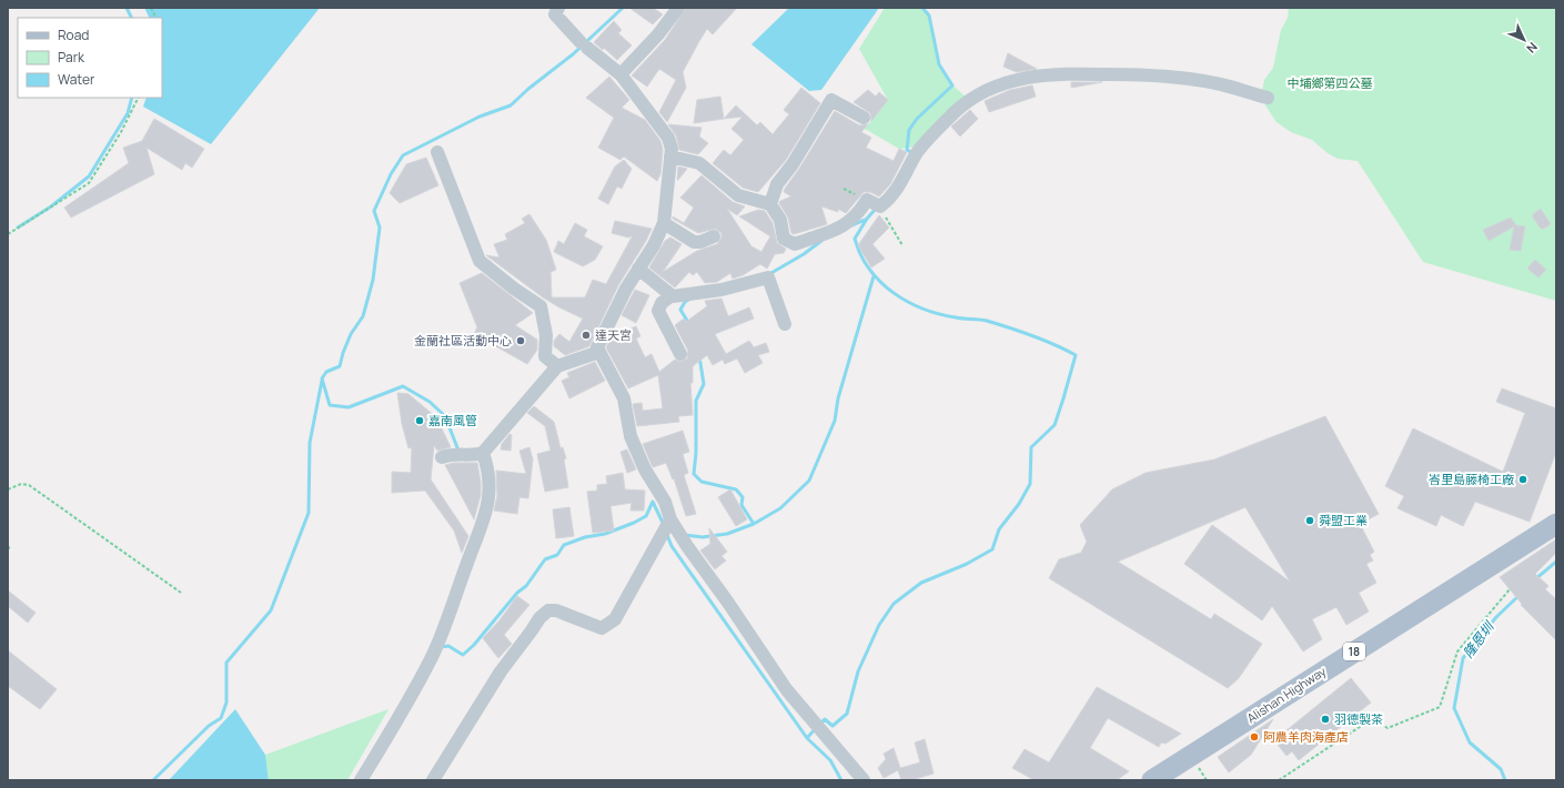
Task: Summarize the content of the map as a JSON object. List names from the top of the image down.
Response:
{
  "streets": {
    "main road": ["18", "Alishan Highway"]
  },
  "water": ["隆恩圳"],
  "parks": ["中埔鄉第四公墓"],
  "places": [
    "達天宮",
    "金蘭社區活動中心",
    "嘉南風管",
    "峇里島藤椅工廠",
    "舜盟工業",
    "羽德製茶",
    "阿農羊肉海產店"
  ],
  "legend": ["Road", "Park", "Water"],
  "north": "bottom right"
}
